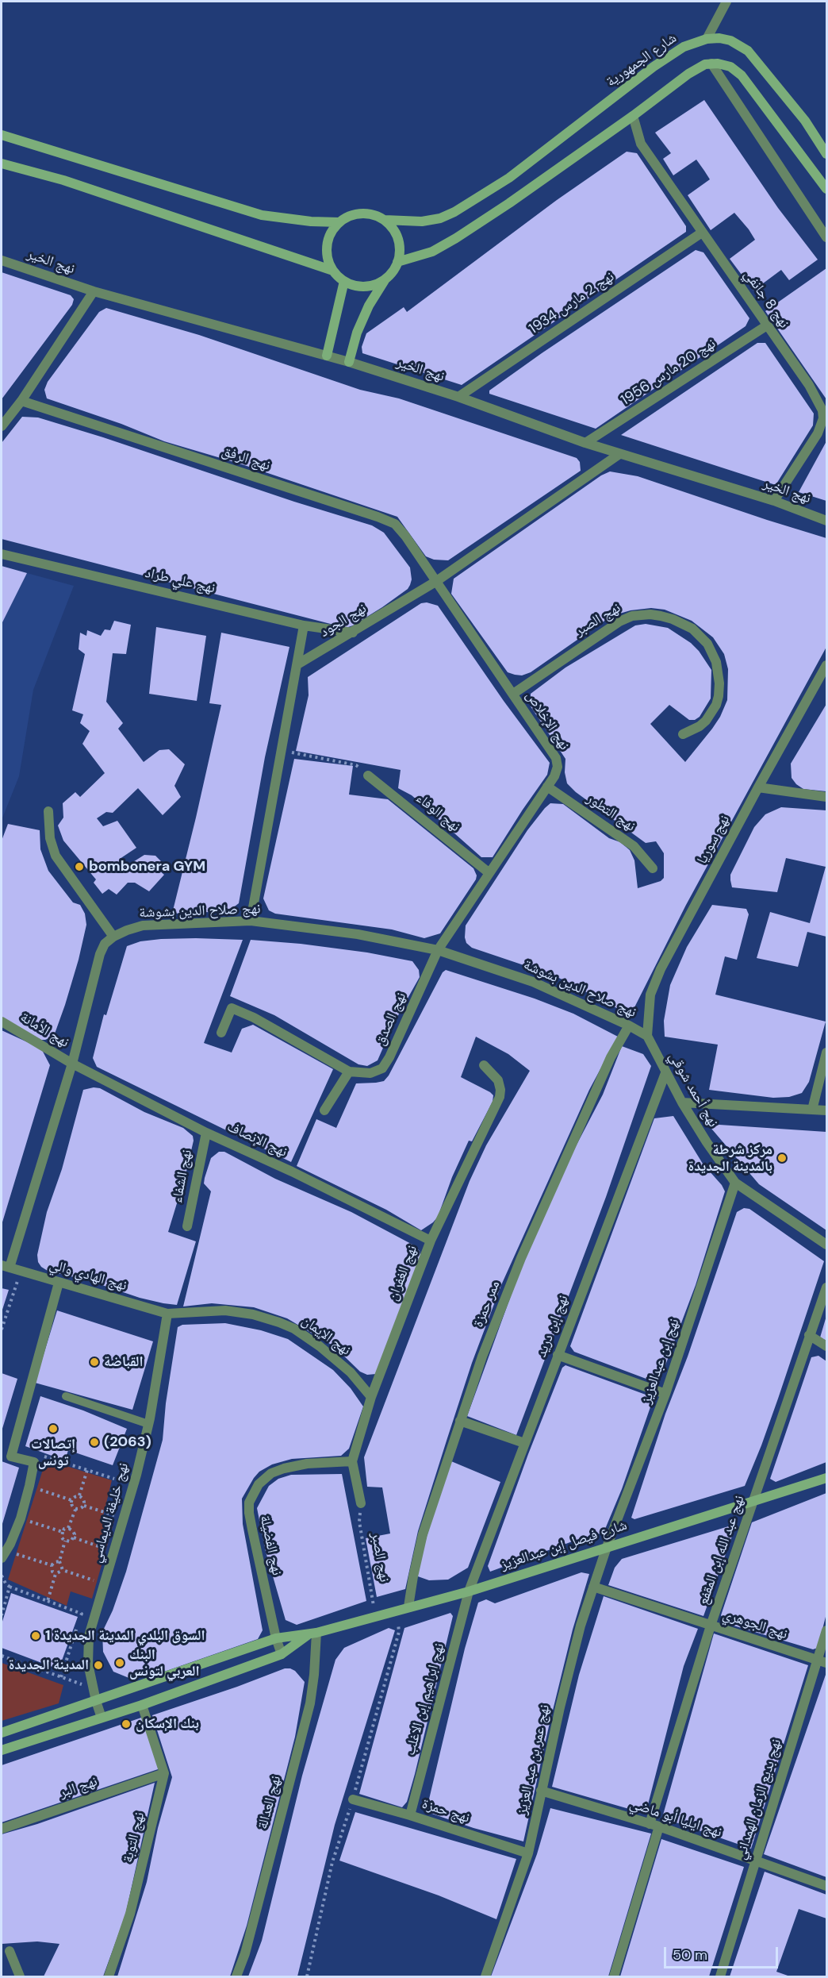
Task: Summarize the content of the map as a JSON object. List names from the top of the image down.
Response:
{
  "streets": {
    "street": [
      "شارع الجمهورية",
      "نهج الخير",
      "نهج 8 جانفي",
      "نهج 2 مارس 1934",
      "نهج 20 مارس 1956",
      "نهج الرفق",
      "نهج علي طراد",
      "نهج الصبر",
      "نهج الجود",
      "نهج الإخلاص",
      "نهج الوفاء",
      "نهج التطور",
      "نهج سوريا",
      "نهج صلاح الدين بشوشة",
      "نهج الصدق",
      "نهج الأمانة",
      "نهج أحمد شوقي",
      "نهج الإنصاف",
      "نهج الشفاء",
      "نهج الغفران",
      "نهج الهادي والي",
      "ممر حمزة",
      "نهج إبن دريد",
      "نهج الإيمان",
      "نهج إبن عبدالعزيز",
      "نهج خليفة الديماسي",
      "نهج الفضيلة",
      "شارع فيصل إبن عبدالعزيز",
      "نهج عبد الله إبن المقفع",
      "نهج الجوهري",
      "نهج ابراهيم إبن الاغلب",
      "نهج عمر بن عبد العزيز",
      "نهج البر",
      "نهج بديع الزمان الهمداني",
      "نهج العدالة",
      "نهج حمزة",
      "نهج ايليا أبو ماضي",
      "نهج التوبة"
    ]
  },
  "crossings": [
    ["نهج الخير", "نهج 8 جانفي"],
    ["نهج الخير", "نهج 2 مارس 1934"],
    ["نهج الخير", "نهج 20 مارس 1956"],
    ["نهج الخير", "نهج الجود"],
    ["نهج 8 جانفي", "نهج 2 مارس 1934"],
    ["نهج 8 جانفي", "نهج 20 مارس 1956"],
    ["نهج الرفق", "نهج الجود"],
    ["نهج الرفق", "نهج الإخلاص"],
    ["نهج علي طراد", "نهج الجود"],
    ["نهج الصبر", "نهج الإخلاص"],
    ["نهج الصبر", "نهج الغفران"],
    ["نهج الصبر", "شارع فيصل إبن عبدالعزيز"],
    ["نهج الجود", "نهج الإخلاص"],
    ["نهج الإخلاص", "نهج الوفاء"],
    ["نهج الإخلاص", "نهج التطور"],
    ["نهج الإخلاص", "نهج صلاح الدين بشوشة"],
    ["نهج الإخلاص", "نهج الصدق"],
    ["نهج سوريا", "نهج صلاح الدين بشوشة"],
    ["نهج سوريا", "نهج أحمد شوقي"],
    ["نهج صلاح الدين بشوشة", "نهج الصدق"],
    ["نهج صلاح الدين بشوشة", "نهج أحمد شوقي"],
    ["نهج صلاح الدين بشوشة", "ممر حمزة"],
    ["نهج الأمانة", "نهج الإنصاف"],
    ["نهج أحمد شوقي", "نهج إبن دريد"],
    ["نهج أحمد شوقي", "نهج إبن عبدالعزيز"],
    ["نهج الإنصاف", "نهج الشفاء"],
    ["نهج الإنصاف", "نهج الغفران"],
    ["نهج الغفران", "نهج الإيمان"],
    ["نهج الغفران", "نهج الفضيلة"],
    ["نهج الهادي والي", "نهج الإيمان"],
    ["نهج الهادي والي", "نهج خليفة الديماسي"],
    ["ممر حمزة", "شارع فيصل إبن عبدالعزيز"],
    ["نهج إبن دريد", "شارع فيصل إبن عبدالعزيز"],
    ["نهج إبن دريد", "نهج ابراهيم إبن الاغلب"],
    ["نهج الإيمان", "نهج خليفة الديماسي"],
    ["نهج إبن عبدالعزيز", "شارع فيصل إبن عبدالعزيز"],
    ["نهج إبن عبدالعزيز", "نهج عمر بن عبد العزيز"],
    ["نهج خليفة الديماسي", "شارع فيصل إبن عبدالعزيز"],
    ["نهج الفضيلة", "شارع فيصل إبن عبدالعزيز"],
    ["شارع فيصل إبن عبدالعزيز", "نهج عبد الله إبن المقفع"],
    ["شارع فيصل إبن عبدالعزيز", "نهج ابراهيم إبن الاغلب"],
    ["شارع فيصل إبن عبدالعزيز", "نهج عمر بن عبد العزيز"],
    ["شارع فيصل إبن عبدالعزيز", "نهج العدالة"],
    ["نهج عبد الله إبن المقفع", "نهج الجوهري"],
    ["نهج عبد الله إبن المقفع", "نهج ايليا أبو ماضي"],
    ["نهج الجوهري", "نهج عمر بن عبد العزيز"],
    ["نهج الجوهري", "نهج بديع الزمان الهمداني"],
    ["نهج ابراهيم إبن الاغلب", "نهج حمزة"],
    ["نهج عمر بن عبد العزيز", "نهج حمزة"],
    ["نهج عمر بن عبد العزيز", "نهج ايليا أبو ماضي"],
    ["نهج البر", "نهج التوبة"],
    ["نهج بديع الزمان الهمداني", "نهج ايليا أبو ماضي"]
  ],
  "places": [
    "bombonera GYM",
    "مركز شرطة بالمدينة الجديدة",
    "القباضة",
    "إتصالات تونس",
    "(2063)",
    "السوق البلدي المدينة الجديدة 1",
    "البنك العربي لتونس",
    "المدينة الجديدة",
    "بنك الإسكان"
  ],
  "scale_bar": "50 m"
}
